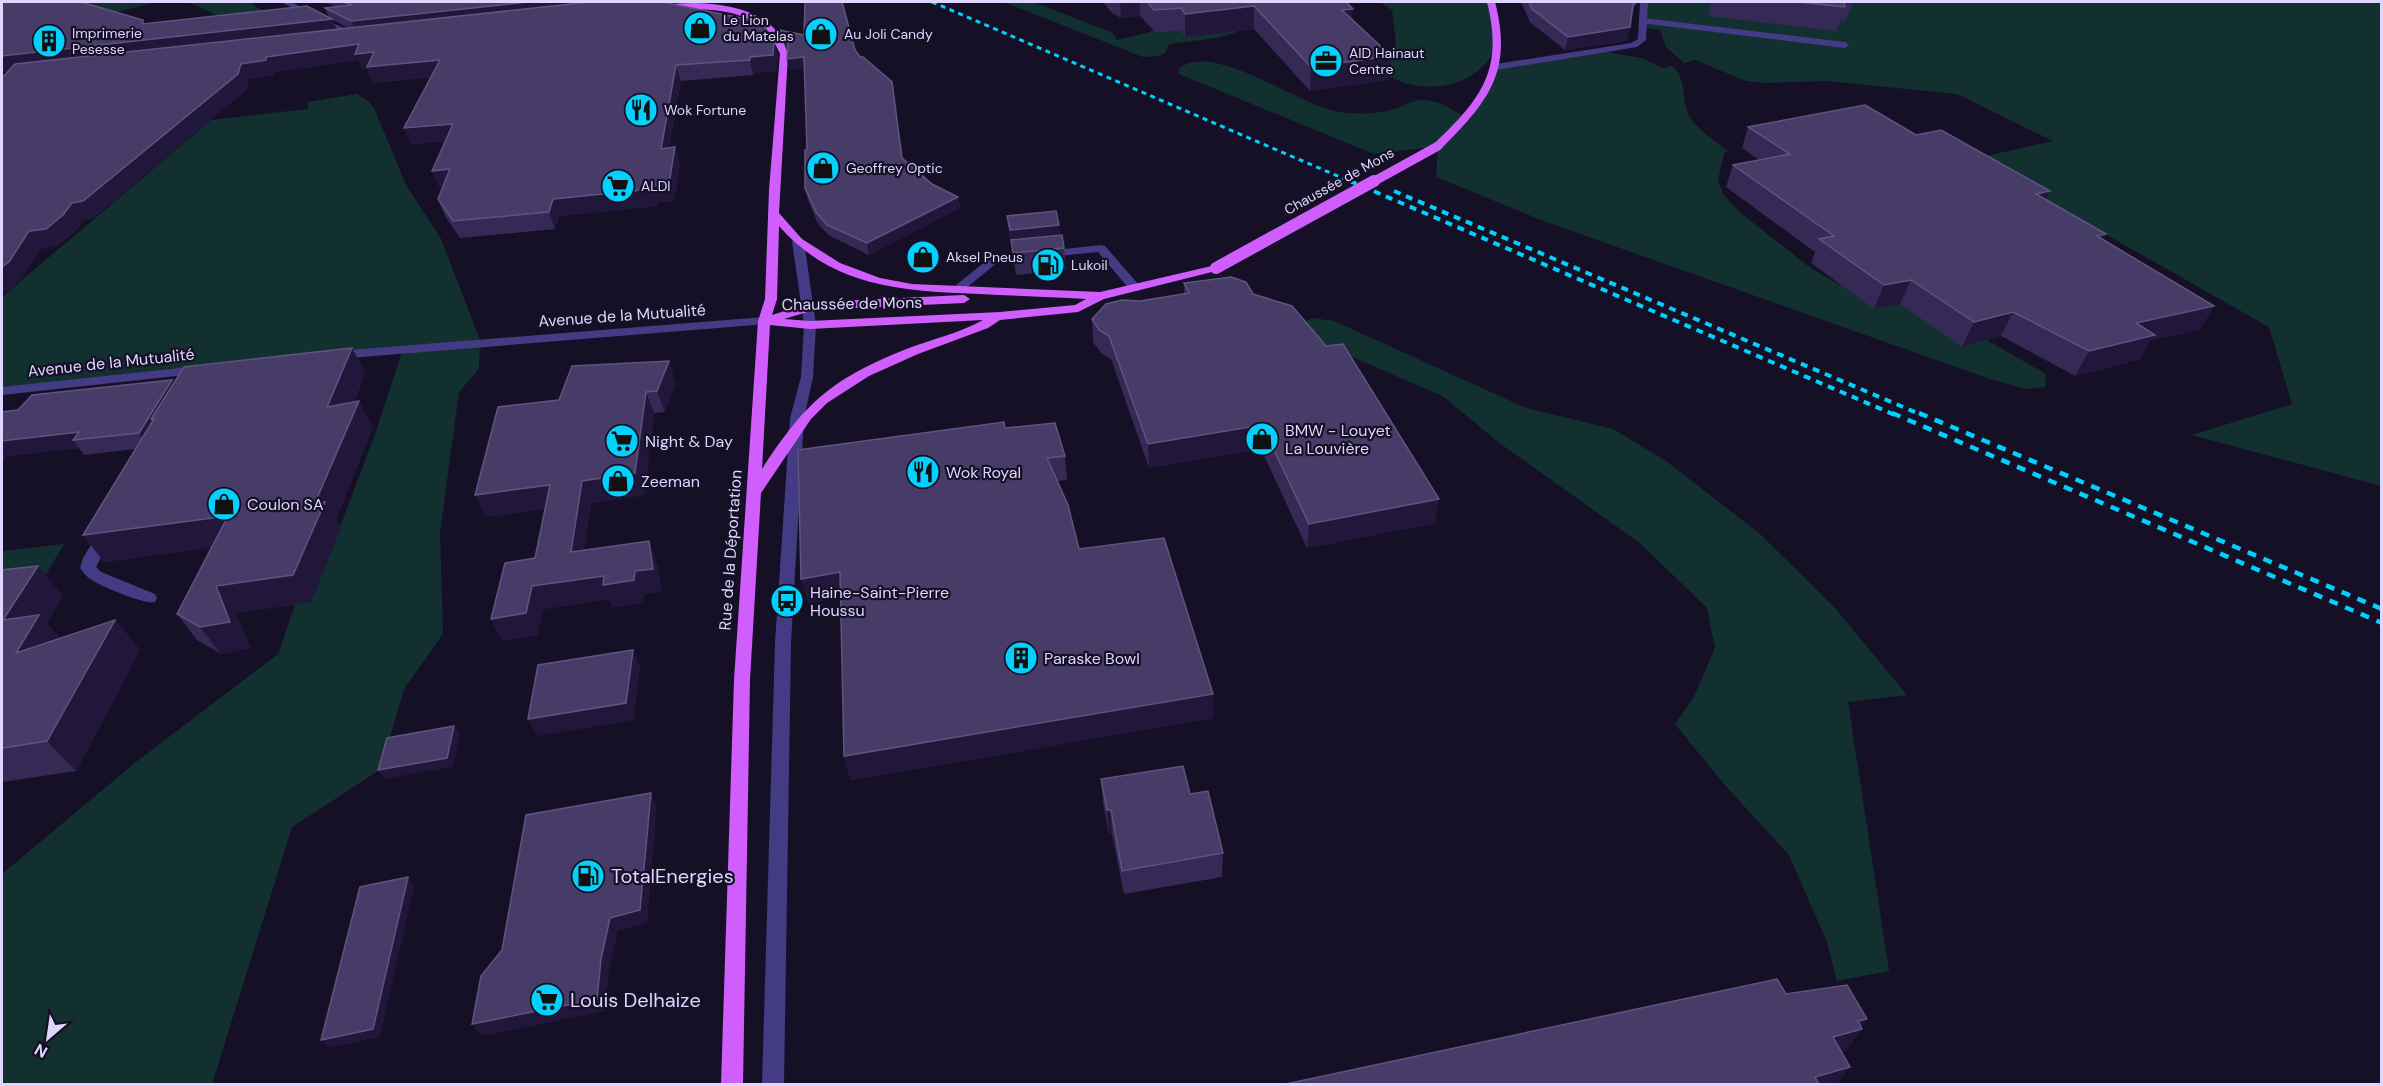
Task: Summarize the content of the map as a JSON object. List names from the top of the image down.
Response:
{
  "streets": {
    "main road": ["Chaussée de Mons", "Rue de la Déportation"],
    "street": ["Avenue de la Mutualité"]
  },
  "crossings": [
    ["Chaussée de Mons", "Avenue de la Mutualité"],
    ["Chaussée de Mons", "Rue de la Déportation"],
    ["Avenue de la Mutualité", "Rue de la Déportation"]
  ],
  "places": {
    "shop": [
      "Le Lion du Matelas",
      "Au Joli Candy",
      "Geoffrey Optic",
      "Aksel Pneus",
      "BMW - Louyet La Louvière",
      "Zeeman",
      "Coulon SA"
    ],
    "building": ["Imprimerie Pesesse", "Paraske Bowl"],
    "office": ["AID Hainaut Centre"],
    "restaurant": ["Wok Fortune", "Wok Royal"],
    "supermarket": ["ALDI", "Night & Day", "Louis Delhaize"],
    "fuel station": ["Lukoil", "TotalEnergies"],
    "bus stop": ["Haine-Saint-Pierre Houssu"]
  },
  "north": "bottom left"
}
